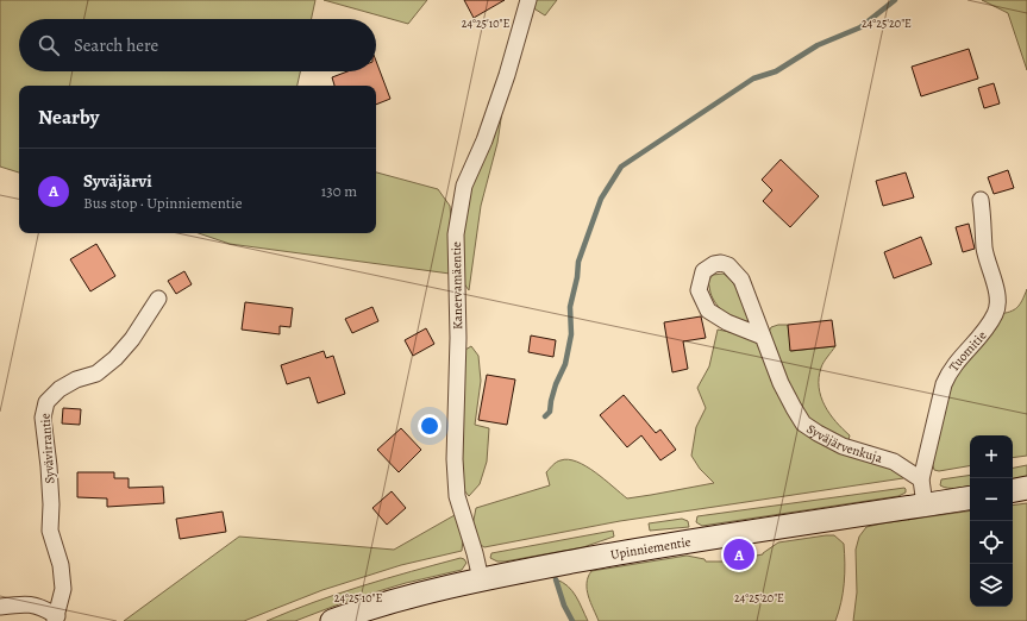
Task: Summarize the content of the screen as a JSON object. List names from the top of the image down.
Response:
{
  "streets": {
    "main road": ["Upinniementie"],
    "street": [
      "Kanervamäentie",
      "Tuomitie",
      "Syväjärvenkuja",
      "Syvävirrantie"
    ]
  },
  "crossings": [
    ["Kanervamäentie", "Upinniementie"],
    ["Tuomitie", "Syväjärvenkuja"],
    ["Tuomitie", "Upinniementie"]
  ],
  "page": {
    "search": "Search here",
    "heading": "Nearby",
    "list": [
      {
        "mark": "A",
        "name": "Syväjärvi",
        "note": "Bus stop · Upinniementie",
        "value": "130 m"
      }
    ],
    "map_buttons": ["+", "−"],
    "pins": "A"
  },
  "coordinates": ["24°25'10\"E", "24°25'20\"E"]
}
